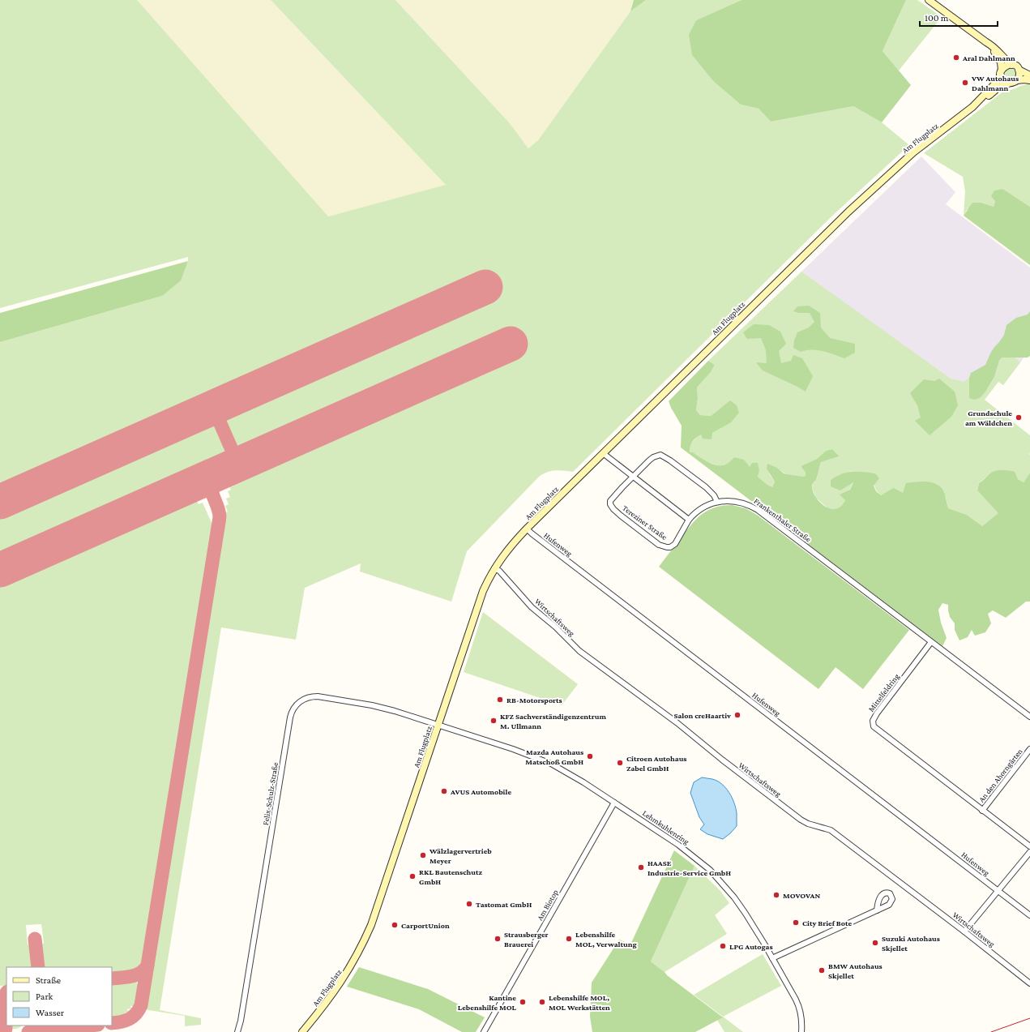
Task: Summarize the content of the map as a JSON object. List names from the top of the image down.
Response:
{
  "streets": {
    "street": [
      "Am Flugplatz",
      "Frankenthaler Straße",
      "Tereziner Straße",
      "Hufenweg",
      "Wirtschaftsweg",
      "Mittelfeldring",
      "An den Ahorngärten",
      "Felix-Schulz-Straße",
      "Lehmkuhlenring",
      "Am Biotop"
    ]
  },
  "crossings": [
    ["Am Flugplatz", "Hufenweg"],
    ["Am Flugplatz", "Wirtschaftsweg"],
    ["Am Flugplatz", "Felix-Schulz-Straße"],
    ["Am Flugplatz", "Lehmkuhlenring"],
    ["Frankenthaler Straße", "Tereziner Straße"],
    ["Frankenthaler Straße", "Mittelfeldring"],
    ["Mittelfeldring", "An den Ahorngärten"],
    ["Felix-Schulz-Straße", "Lehmkuhlenring"],
    ["Lehmkuhlenring", "Am Biotop"]
  ],
  "places": [
    "Aral Dahlmann",
    "VW Autohaus Dahlmann",
    "Grundschule am Wäldchen",
    "RB-Motorsports",
    "Salon creHaartiv",
    "KFZ Sachverständigenzentrum M. Ullmann",
    "Mazda Autohaus Matschoß GmbH",
    "Citroen Autohaus Zabel GmbH",
    "AVUS Automobile",
    "Wälzlagervertrieb Meyer",
    "HAASE Industrie-Service GmbH",
    "RKL Bautenschutz GmbH",
    "MOVOVAN",
    "Tastomat GmbH",
    "City Brief Bote",
    "CarportUnion",
    "Strausberger Brauerei",
    "Lebenshilfe MOL, Verwaltung",
    "Suzuki Autohaus Skjellet",
    "LPG Autogas",
    "BMW Autohaus Skjellet",
    "Kantine Lebenshilfe MOL",
    "Lebenshilfe MOL, MOL Werkstätten"
  ],
  "legend": ["Straße", "Park", "Wasser"],
  "scale_bar": "100 m"
}
